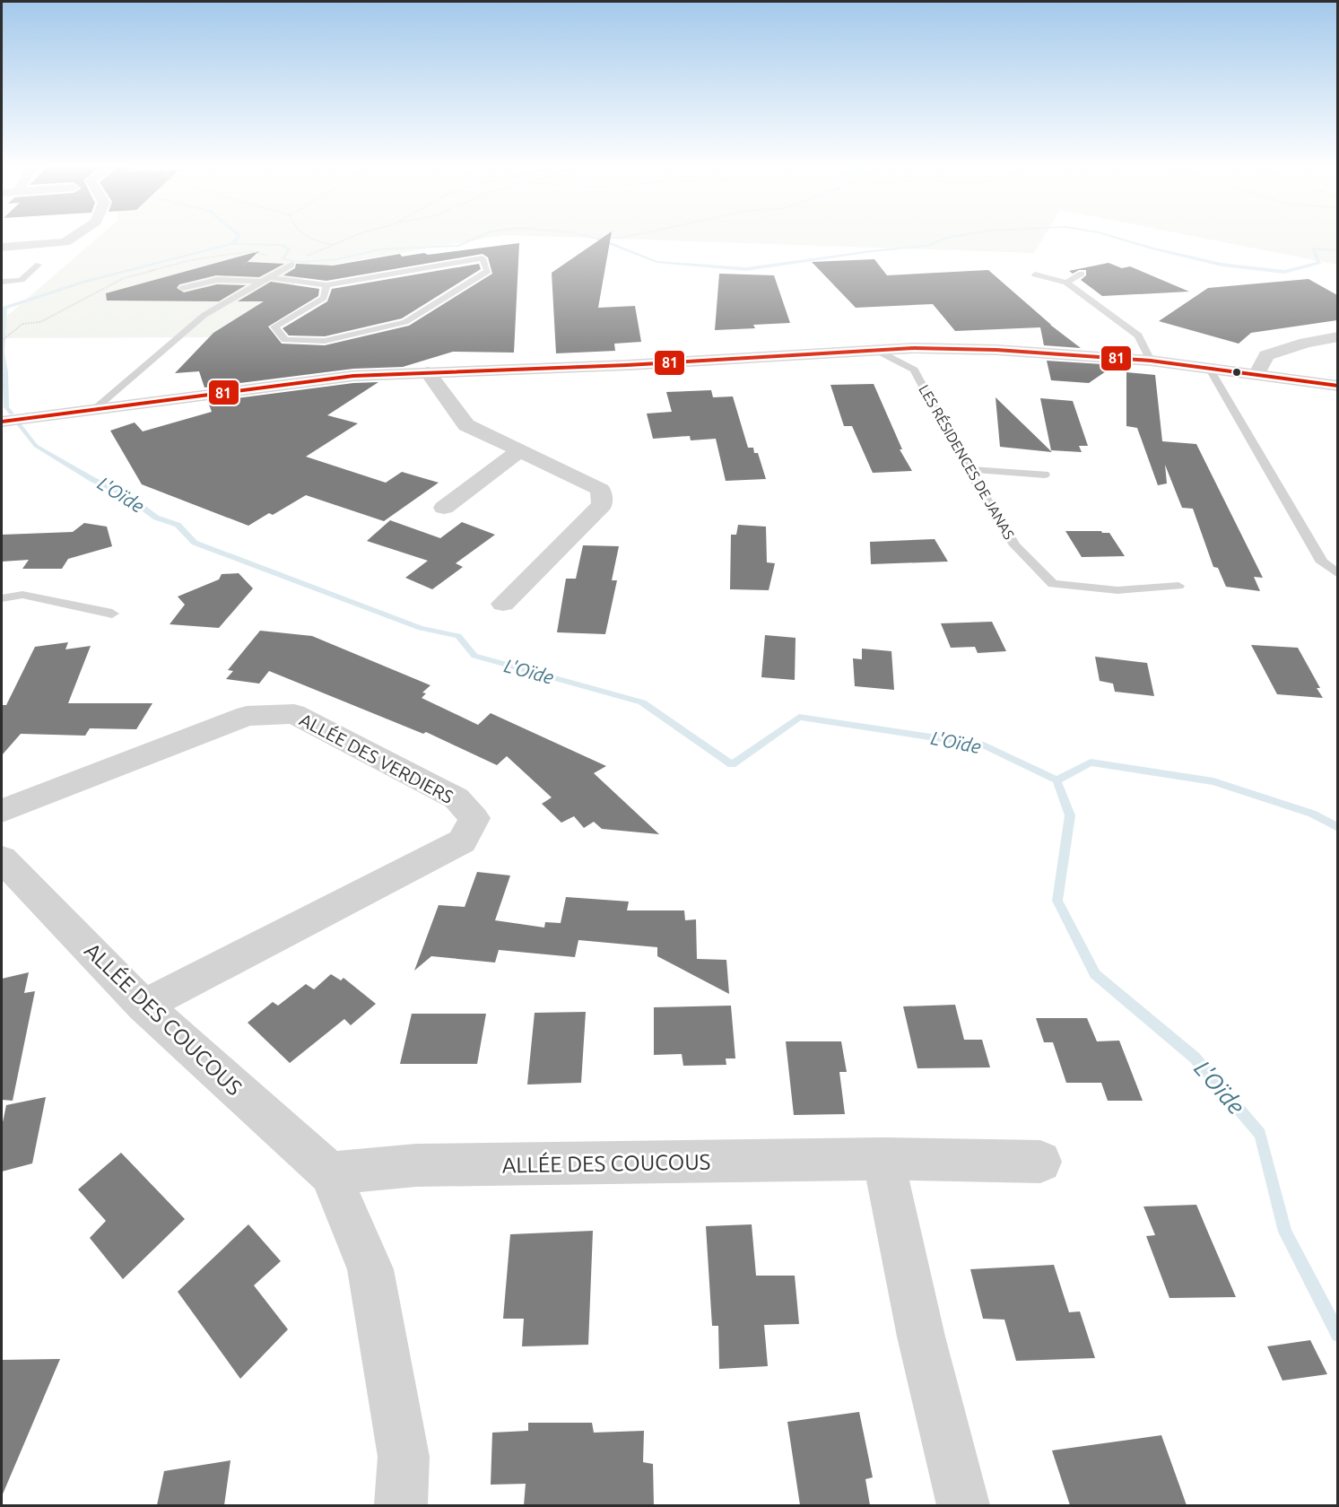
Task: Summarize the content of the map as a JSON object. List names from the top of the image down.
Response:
{
  "streets": {
    "street": ["ALLÉE DES VERDIERS", "ALLÉE DES COUCOUS"],
    "lane": ["LES RÉSIDENCES DE JANAS"]
  },
  "crossings": [
    ["ALLÉE DES VERDIERS", "ALLÉE DES COUCOUS"]
  ],
  "water": ["L'Oïde"],
  "lines": ["transit line 81"]
}
